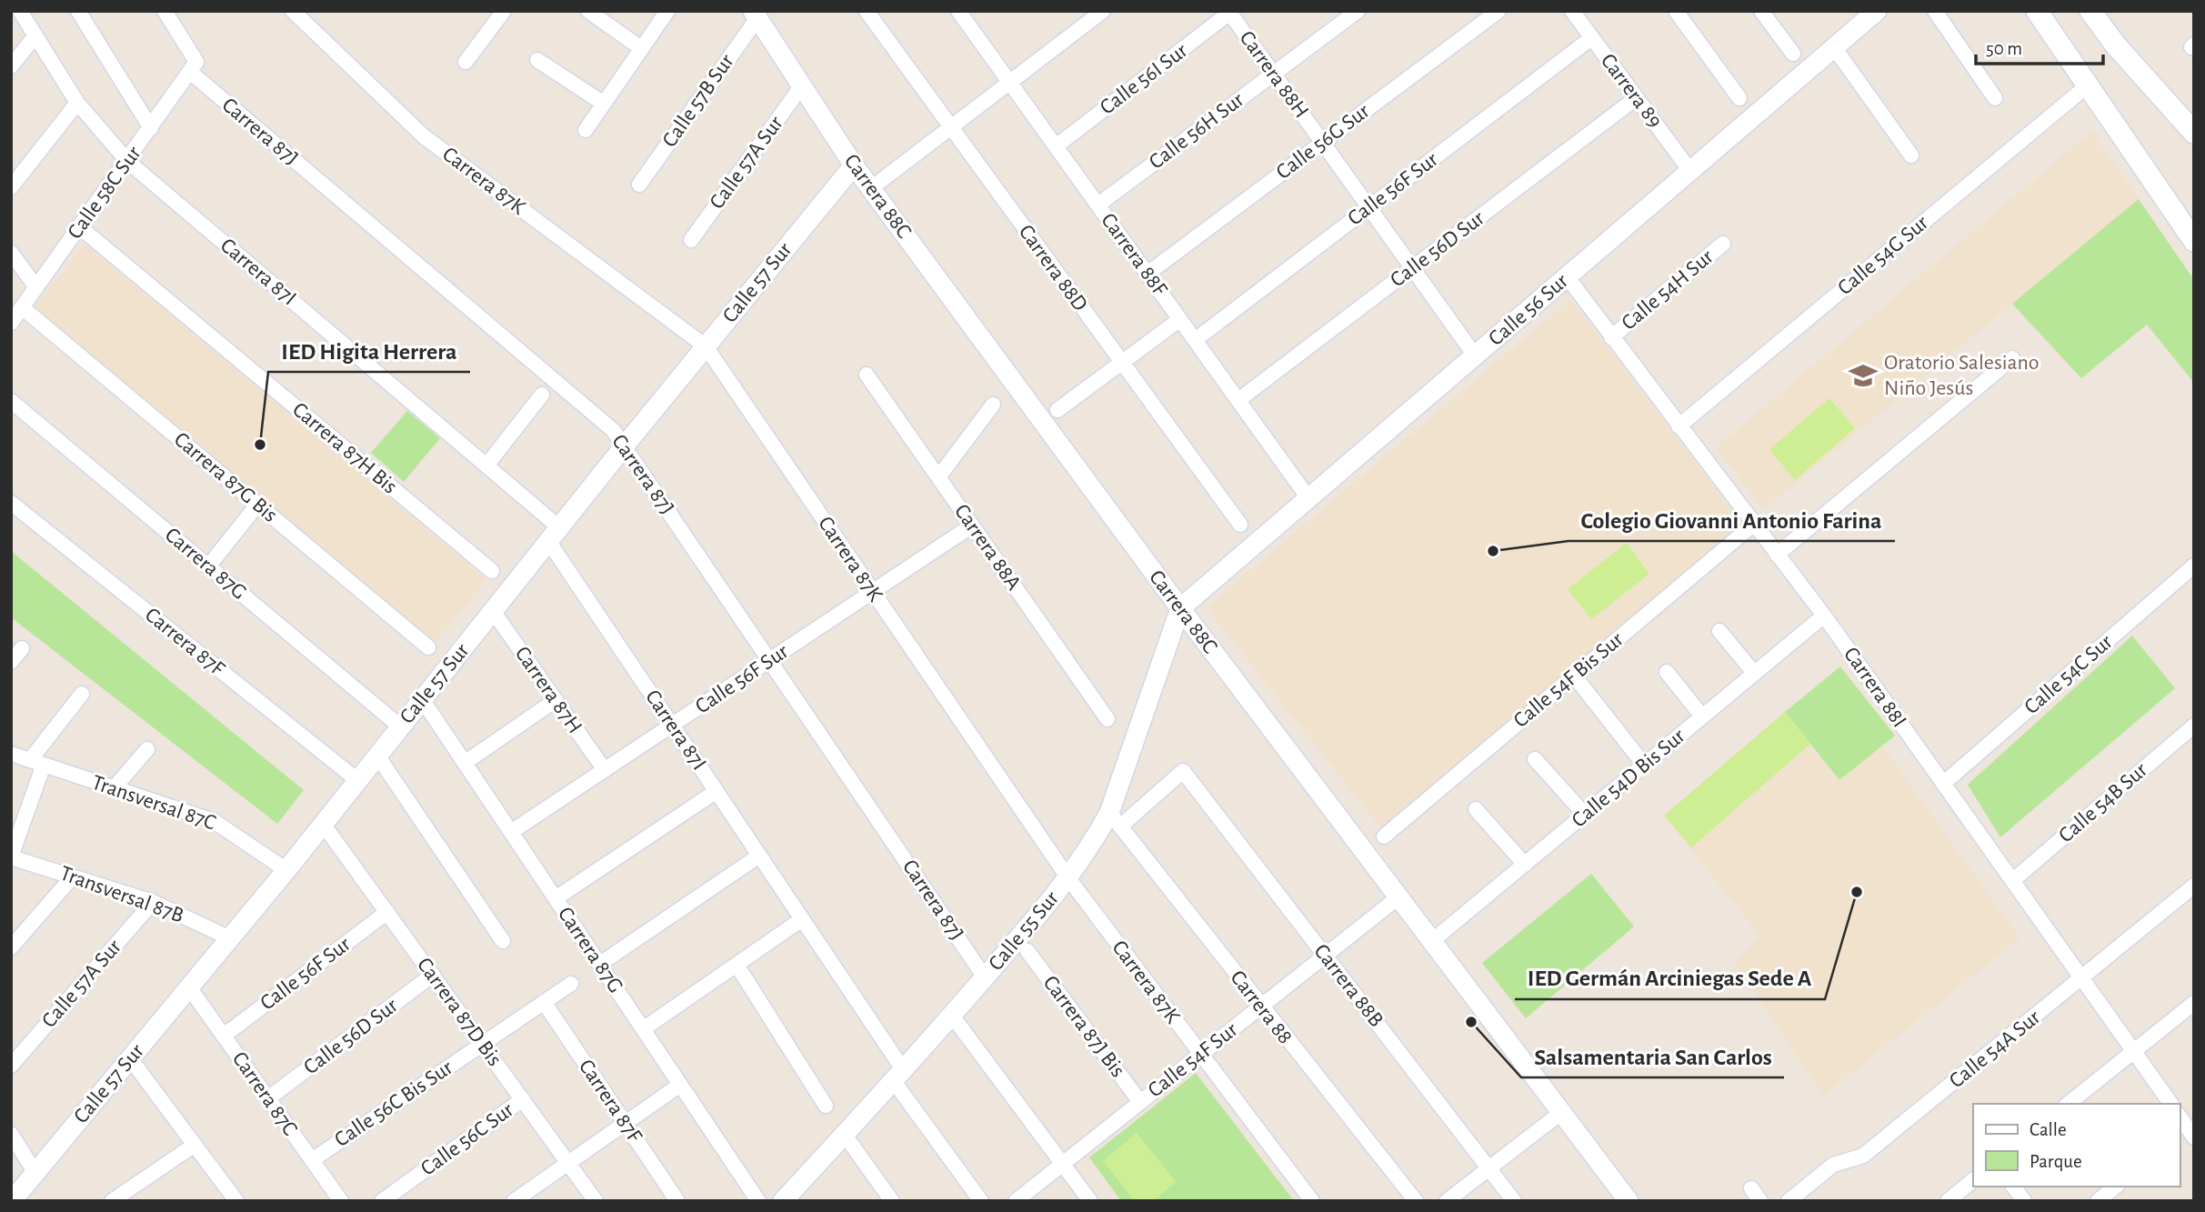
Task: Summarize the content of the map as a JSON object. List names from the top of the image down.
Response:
{
  "streets": {
    "street": [
      "Carrera 88H",
      "Calle 56I Sur",
      "Carrera 89",
      "Calle 57B Sur",
      "Calle 56H Sur",
      "Carrera 87J",
      "Calle 56G Sur",
      "Calle 57A Sur",
      "Carrera 87K",
      "Calle 56F Sur",
      "Calle 58C Sur",
      "Carrera 88C",
      "Calle 56D Sur",
      "Carrera 88F",
      "Calle 54G Sur",
      "Carrera 88D",
      "Carrera 87I",
      "Calle 57 Sur",
      "Calle 54H Sur",
      "Calle 56 Sur",
      "Carrera 87H Bis",
      "Carrera 87G Bis",
      "Carrera 88A",
      "Carrera 87G",
      "Carrera 87F",
      "Calle 54C Sur",
      "Calle 54F Bis Sur",
      "Carrera 88I",
      "Carrera 87H",
      "Calle 54D Bis Sur",
      "Transversal 87C",
      "Calle 54B Sur",
      "Transversal 87B",
      "Calle 55 Sur",
      "Carrera 88B",
      "Carrera 88",
      "Carrera 87D Bis",
      "Carrera 87J Bis",
      "Calle 54A Sur",
      "Calle 54F Sur",
      "Carrera 87C",
      "Calle 56C Bis Sur",
      "Calle 56C Sur"
    ]
  },
  "crossings": [
    ["Carrera 88H", "Calle 56I Sur"],
    ["Carrera 88H", "Calle 56H Sur"],
    ["Carrera 88H", "Calle 56G Sur"],
    ["Carrera 88H", "Calle 56F Sur"],
    ["Carrera 88H", "Calle 56D Sur"],
    ["Carrera 88H", "Calle 56 Sur"],
    ["Calle 56I Sur", "Carrera 88F"],
    ["Carrera 89", "Calle 56F Sur"],
    ["Carrera 89", "Calle 56D Sur"],
    ["Carrera 89", "Calle 56 Sur"],
    ["Calle 57B Sur", "Carrera 88C"],
    ["Calle 56H Sur", "Carrera 88F"],
    ["Carrera 87J", "Calle 56F Sur"],
    ["Carrera 87J", "Calle 58C Sur"],
    ["Carrera 87J", "Calle 57 Sur"],
    ["Carrera 87J", "Calle 55 Sur"],
    ["Calle 56G Sur", "Carrera 88F"],
    ["Calle 57A Sur", "Carrera 88C"],
    ["Calle 57A Sur", "Transversal 87B"],
    ["Carrera 87K", "Calle 56F Sur"],
    ["Carrera 87K", "Calle 57 Sur"],
    ["Carrera 87K", "Calle 55 Sur"],
    ["Carrera 87K", "Calle 54F Sur"],
    ["Calle 56F Sur", "Carrera 88F"],
    ["Calle 56F Sur", "Carrera 87I"],
    ["Calle 56F Sur", "Carrera 88A"],
    ["Calle 56F Sur", "Carrera 87G"],
    ["Calle 56F Sur", "Carrera 87H"],
    ["Calle 56F Sur", "Carrera 87D Bis"],
    ["Calle 56F Sur", "Carrera 87C"],
    ["Calle 58C Sur", "Carrera 87I"],
    ["Calle 58C Sur", "Carrera 87H Bis"],
    ["Calle 58C Sur", "Carrera 87G Bis"],
    ["Carrera 88C", "Calle 57 Sur"],
    ["Carrera 88C", "Calle 56 Sur"],
    ["Carrera 88C", "Calle 54D Bis Sur"],
    ["Carrera 88C", "Calle 55 Sur"],
    ["Carrera 88C", "Calle 54F Sur"],
    ["Calle 56D Sur", "Carrera 88F"],
    ["Calle 56D Sur", "Carrera 87D Bis"],
    ["Calle 56D Sur", "Carrera 87C"],
    ["Carrera 88F", "Calle 56 Sur"],
    ["Calle 54G Sur", "Carrera 88I"],
    ["Carrera 87I", "Calle 57 Sur"],
    ["Carrera 87I", "Calle 55 Sur"],
    ["Calle 57 Sur", "Carrera 87G"],
    ["Calle 57 Sur", "Carrera 87F"],
    ["Calle 57 Sur", "Carrera 87H"],
    ["Calle 57 Sur", "Transversal 87C"],
    ["Calle 57 Sur", "Transversal 87B"],
    ["Calle 57 Sur", "Carrera 87D Bis"],
    ["Calle 57 Sur", "Carrera 87C"],
    ["Calle 54H Sur", "Carrera 88I"],
    ["Calle 56 Sur", "Carrera 88I"],
    ["Calle 56 Sur", "Calle 55 Sur"],
    ["Carrera 87F", "Calle 56C Bis Sur"],
    ["Calle 54C Sur", "Carrera 88I"],
    ["Calle 54F Bis Sur", "Carrera 88I"],
    ["Carrera 88I", "Calle 54D Bis Sur"],
    ["Carrera 88I", "Calle 54B Sur"],
    ["Carrera 88I", "Calle 54A Sur"],
    ["Calle 55 Sur", "Carrera 88B"],
    ["Calle 55 Sur", "Carrera 88"],
    ["Carrera 88B", "Carrera 88"],
    ["Carrera 88B", "Calle 54F Sur"],
    ["Carrera 88", "Calle 54F Sur"],
    ["Carrera 87D Bis", "Calle 56C Bis Sur"],
    ["Carrera 87D Bis", "Calle 56C Sur"],
    ["Carrera 87J Bis", "Calle 54F Sur"],
    ["Carrera 87C", "Calle 56C Bis Sur"]
  ],
  "places": {
    "school or university": ["Oratorio Salesiano Niño Jesús"],
    "other": [
      "IED Higita Herrera",
      "Colegio Giovanni Antonio Farina",
      "IED Germán Arciniegas Sede A",
      "Salsamentaria San Carlos"
    ]
  },
  "legend": ["Calle", "Parque"],
  "scale_bar": "50 m"
}
